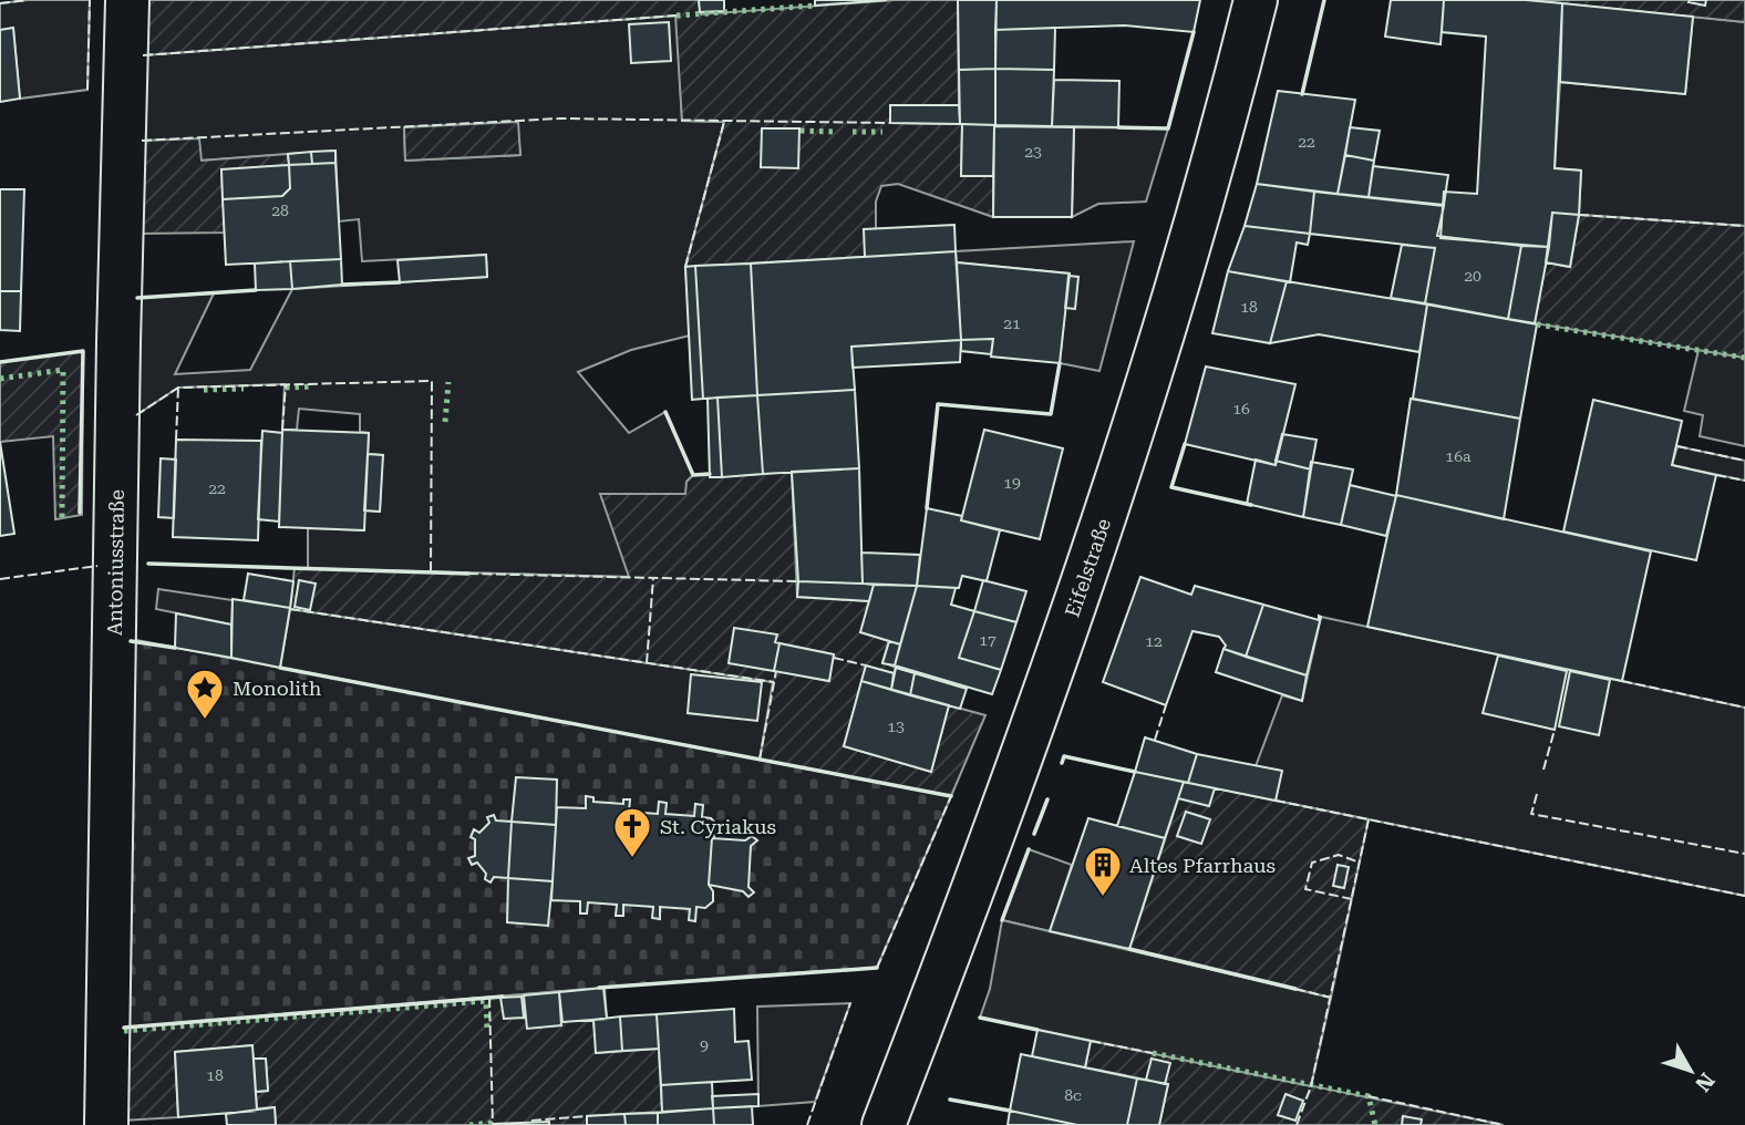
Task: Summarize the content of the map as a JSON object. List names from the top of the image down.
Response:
{
  "streets": {
    "main road": ["Antoniusstraße", "Eifelstraße"]
  },
  "places": {
    "place": ["Monolith"],
    "church": ["St. Cyriakus"],
    "building": ["Altes Pfarrhaus"]
  },
  "house_numbers": [
    "22",
    "23",
    "28",
    "20",
    "18",
    "21",
    "16",
    "16a",
    "19",
    "22",
    "17",
    "12",
    "13",
    "9",
    "18",
    "8c"
  ],
  "north": "bottom right"
}
